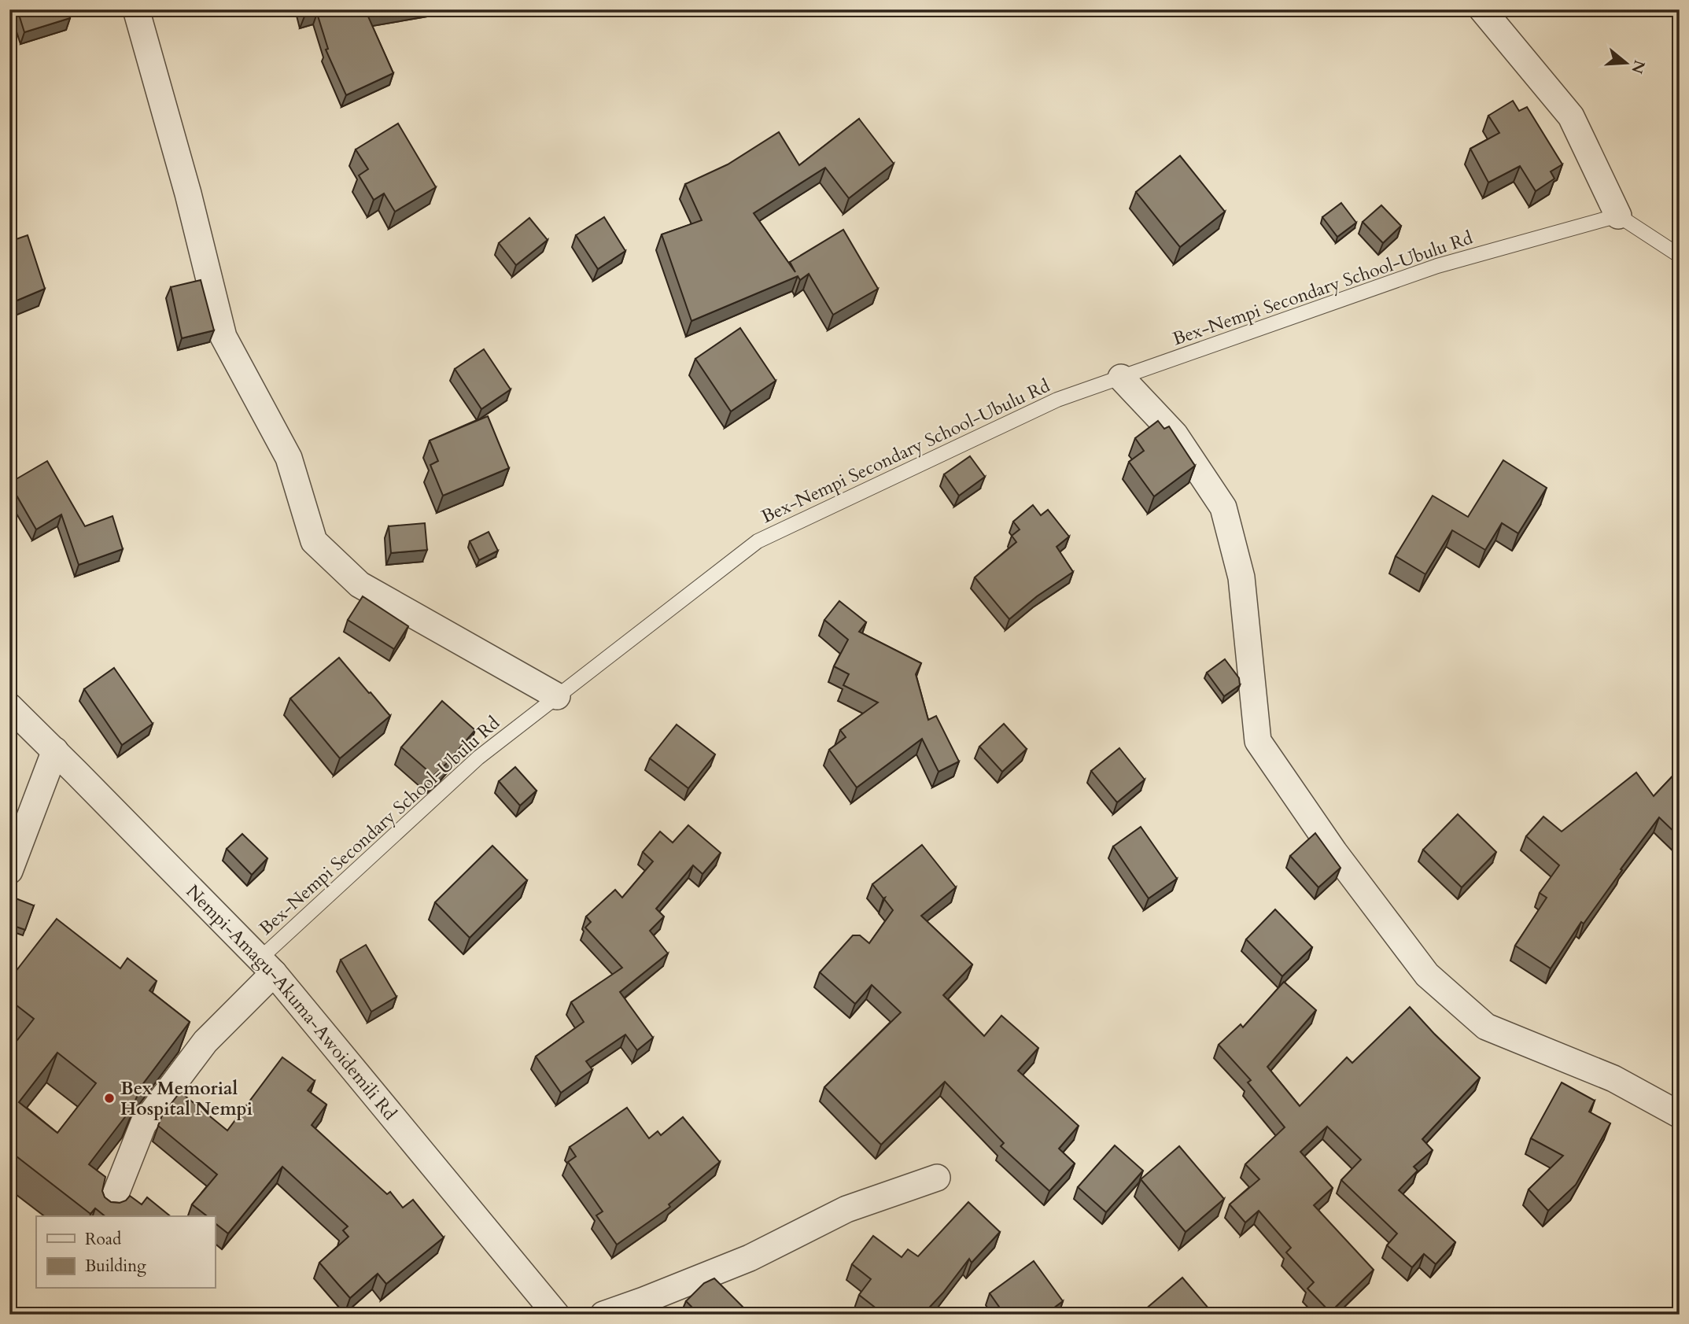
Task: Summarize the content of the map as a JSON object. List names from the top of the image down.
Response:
{
  "streets": {
    "street": ["Nempi-Amagu-Akuma-Awoidemili Rd"],
    "lane": ["Bex-Nempi Secondary School-Ubulu Rd"]
  },
  "crossings": [
    ["Bex-Nempi Secondary School-Ubulu Rd", "Nempi-Amagu-Akuma-Awoidemili Rd"]
  ],
  "places": ["Bex Memorial Hospital Nempi"],
  "legend": ["Road", "Building"],
  "north": "right"
}
